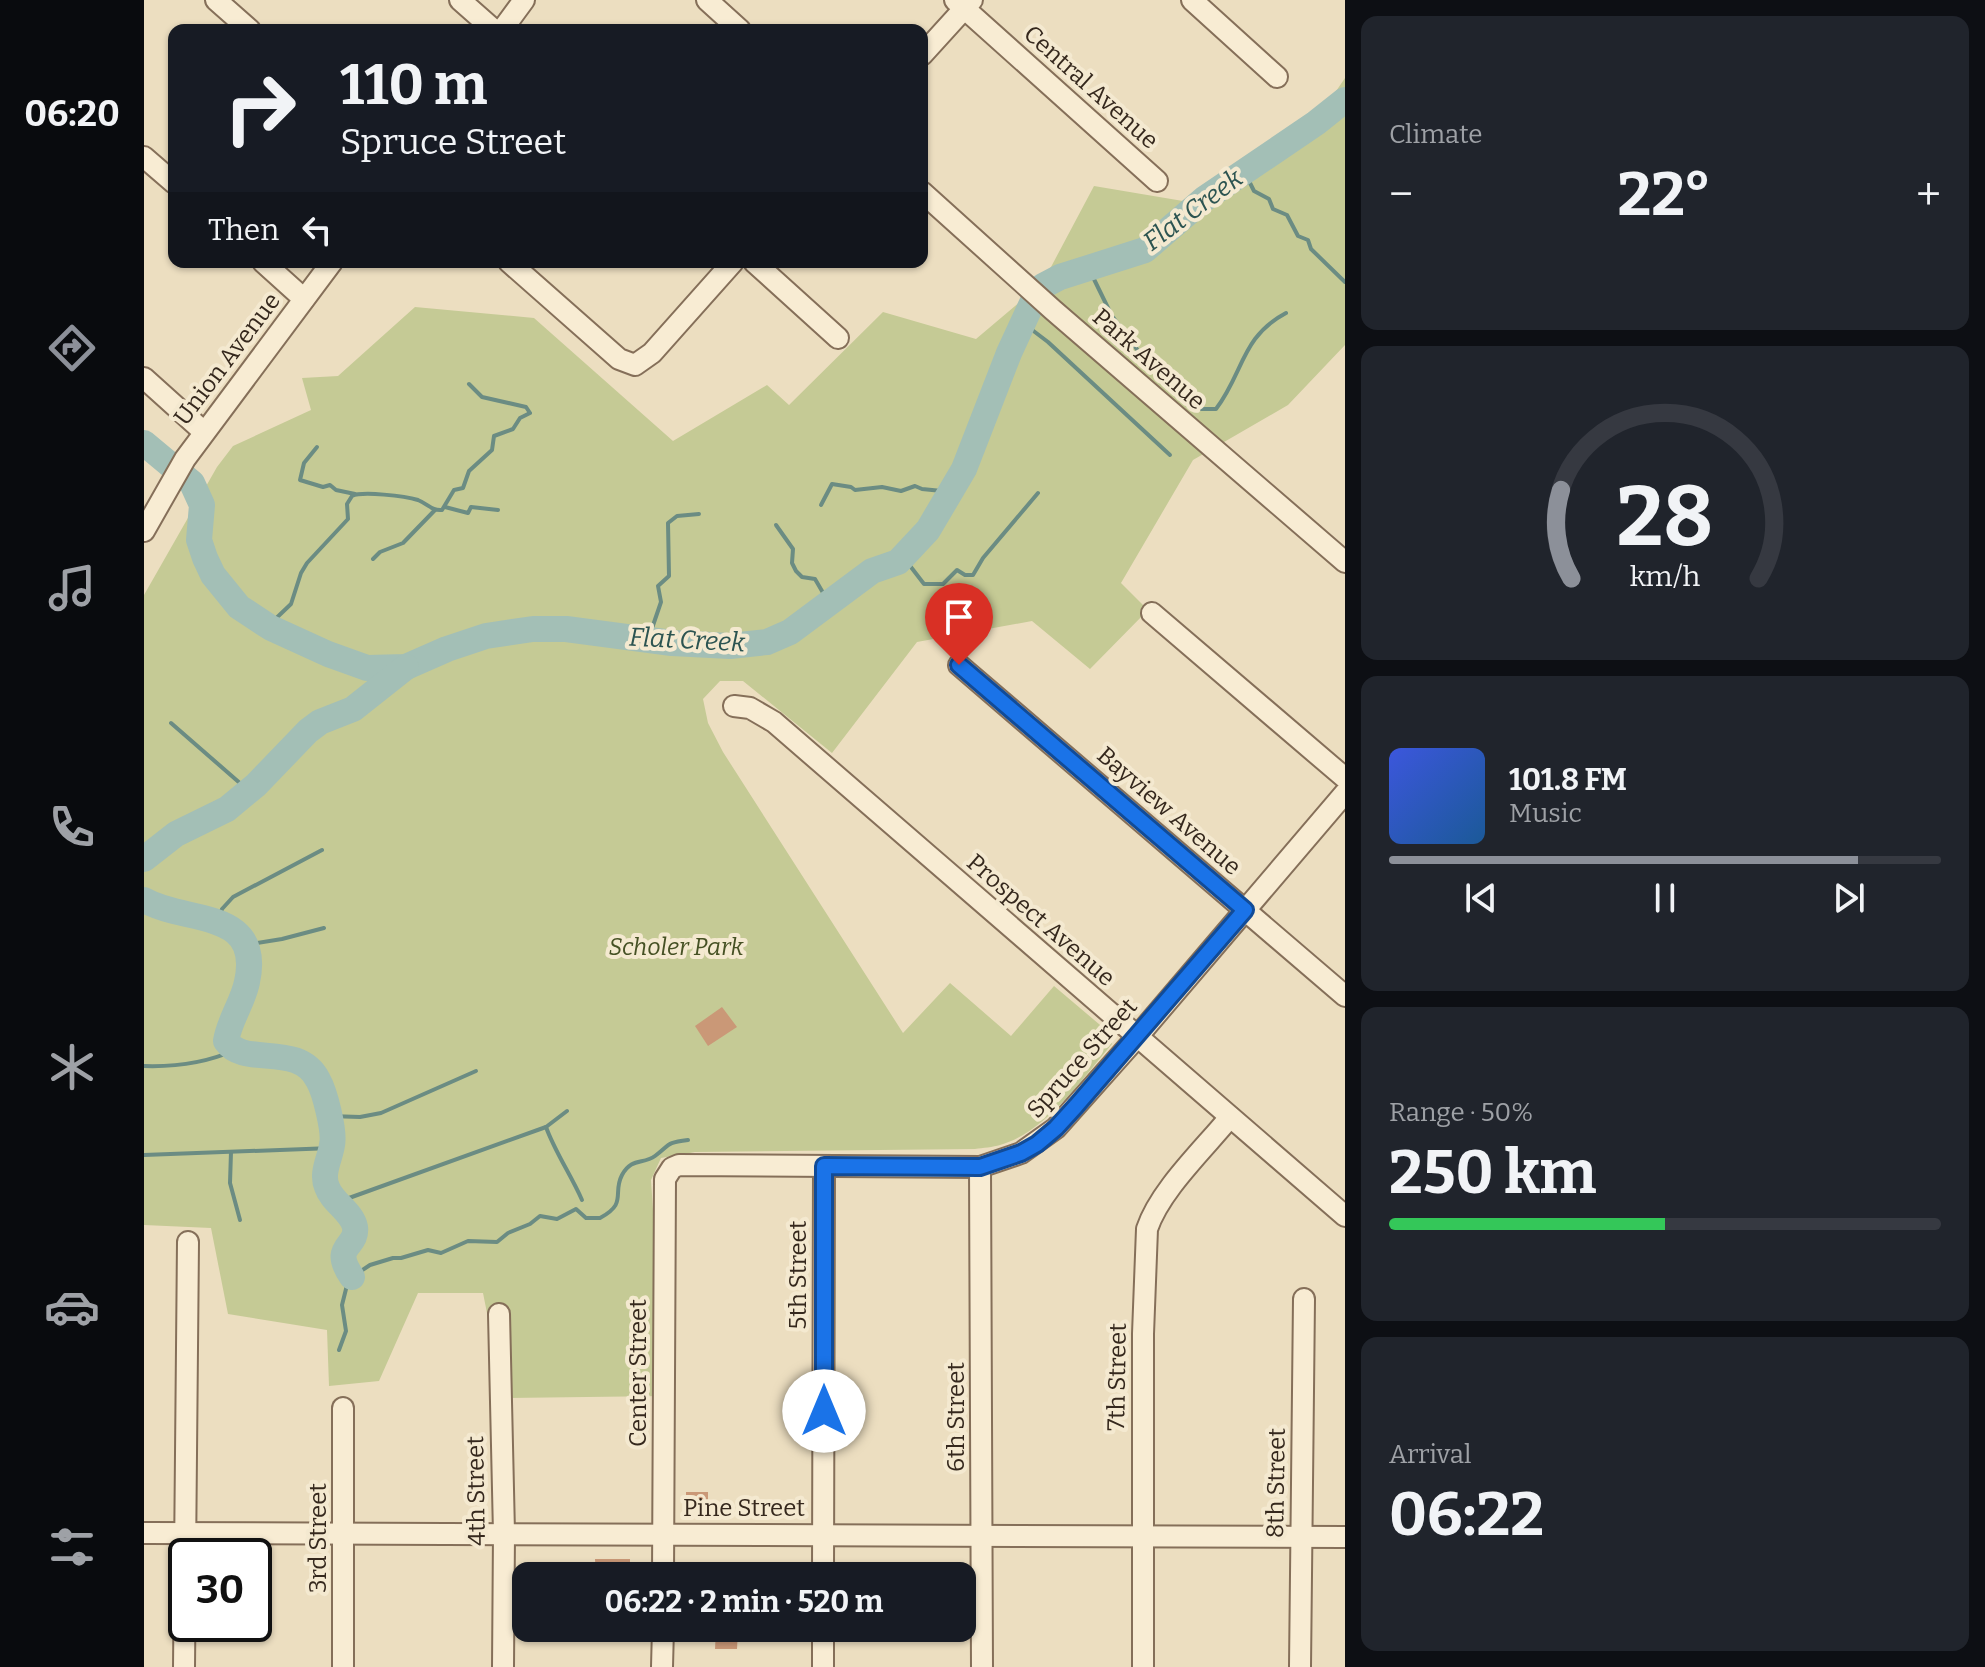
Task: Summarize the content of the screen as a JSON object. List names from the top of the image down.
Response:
{
  "streets": {
    "street": [
      "Central Avenue",
      "Union Avenue",
      "Park Avenue",
      "Bayview Avenue",
      "Prospect Avenue",
      "Spruce Street",
      "5th Street",
      "Center Street",
      "7th Street",
      "6th Street",
      "8th Street",
      "4th Street",
      "Pine Street",
      "3rd Street"
    ]
  },
  "crossings": [
    ["Bayview Avenue", "Spruce Street"],
    ["Prospect Avenue", "Spruce Street"],
    ["Prospect Avenue", "7th Street"],
    ["Spruce Street", "5th Street"],
    ["Spruce Street", "Center Street"],
    ["Spruce Street", "6th Street"],
    ["5th Street", "Pine Street"],
    ["Center Street", "Pine Street"],
    ["7th Street", "Pine Street"],
    ["6th Street", "Pine Street"],
    ["8th Street", "Pine Street"],
    ["4th Street", "Pine Street"],
    ["Pine Street", "3rd Street"]
  ],
  "water": ["Flat Creek"],
  "parks": ["Scholer Park"],
  "page": {
    "tabs": "06:20",
    "tile": [
      "Climate",
      ["Range · 50%", "250 km"],
      ["Arrival", "06:22"]
    ],
    "turn": ["110 m", "Spruce Street"],
    "heat": ["−", "22°", "+"],
    "then": "Then",
    "song": ["101.8 FM", "Music"],
    "limit": "30",
    "trip": "06:22 · 2 min · 520 m",
    "gauge": ["28", "km/h"]
  }
}
